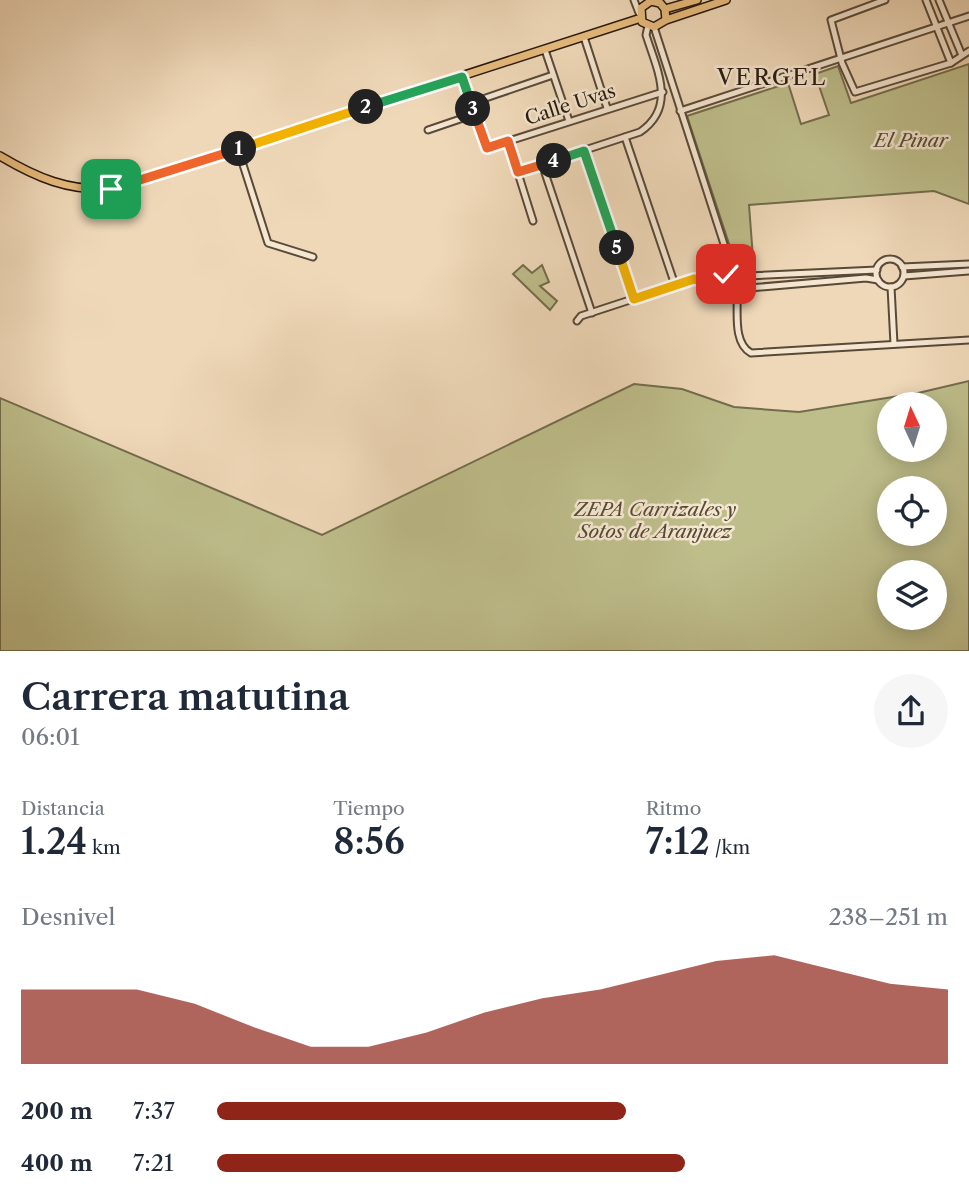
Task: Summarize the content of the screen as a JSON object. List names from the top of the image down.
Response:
{
  "streets": {
    "street": ["Calle Uvas"]
  },
  "districts": ["VERGEL"],
  "parks": ["El Pinar", "ZEPA Carrizales y Sotos de Aranjuez"],
  "north": "top",
  "page": {
    "pins": [
      "2",
      "3",
      "1",
      "4",
      "5"
    ],
    "heading": ["Carrera matutina", "06:01"],
    "stats": [
      ["Distancia", "1.24 km"],
      ["Tiempo", "8:56"],
      ["Ritmo", "7:12 /km"]
    ],
    "chart": ["Desnivel", "238–251 m"],
    "list": [
      {
        "name": "200 m",
        "note": "7:37"
      },
      {
        "name": "400 m",
        "note": "7:21"
      }
    ]
  }
}
